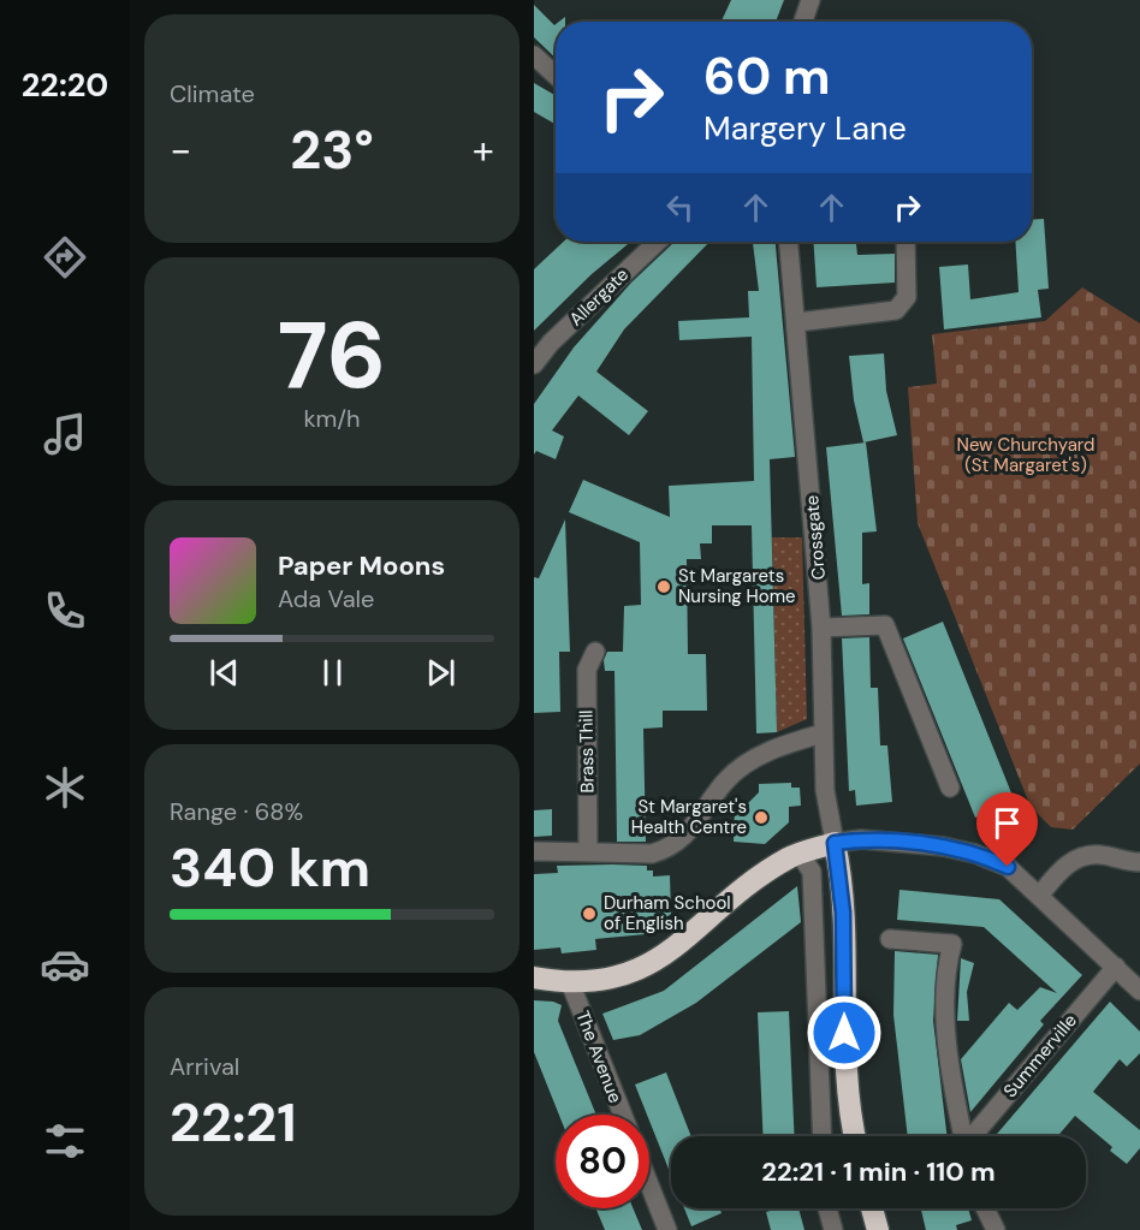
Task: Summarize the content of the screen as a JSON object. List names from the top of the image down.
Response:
{
  "streets": {
    "street": [
      "Allergate",
      "Crossgate",
      "Brass Thill",
      "Summerville",
      "The Avenue"
    ]
  },
  "parks": ["New Churchyard (St Margaret's)"],
  "places": ["St Margarets Nursing Home", "St Margaret's Health Centre", "Durham School of English"],
  "page": {
    "tabs": "22:20",
    "tile": [
      "Climate",
      ["76", "km/h"],
      ["Range · 68%", "340 km"],
      ["Arrival", "22:21"]
    ],
    "turn": ["60 m", "Margery Lane"],
    "heat": ["−", "23°", "+"],
    "song": ["Paper Moons", "Ada Vale"],
    "limit": "80",
    "trip": "22:21 · 1 min · 110 m"
  }
}
